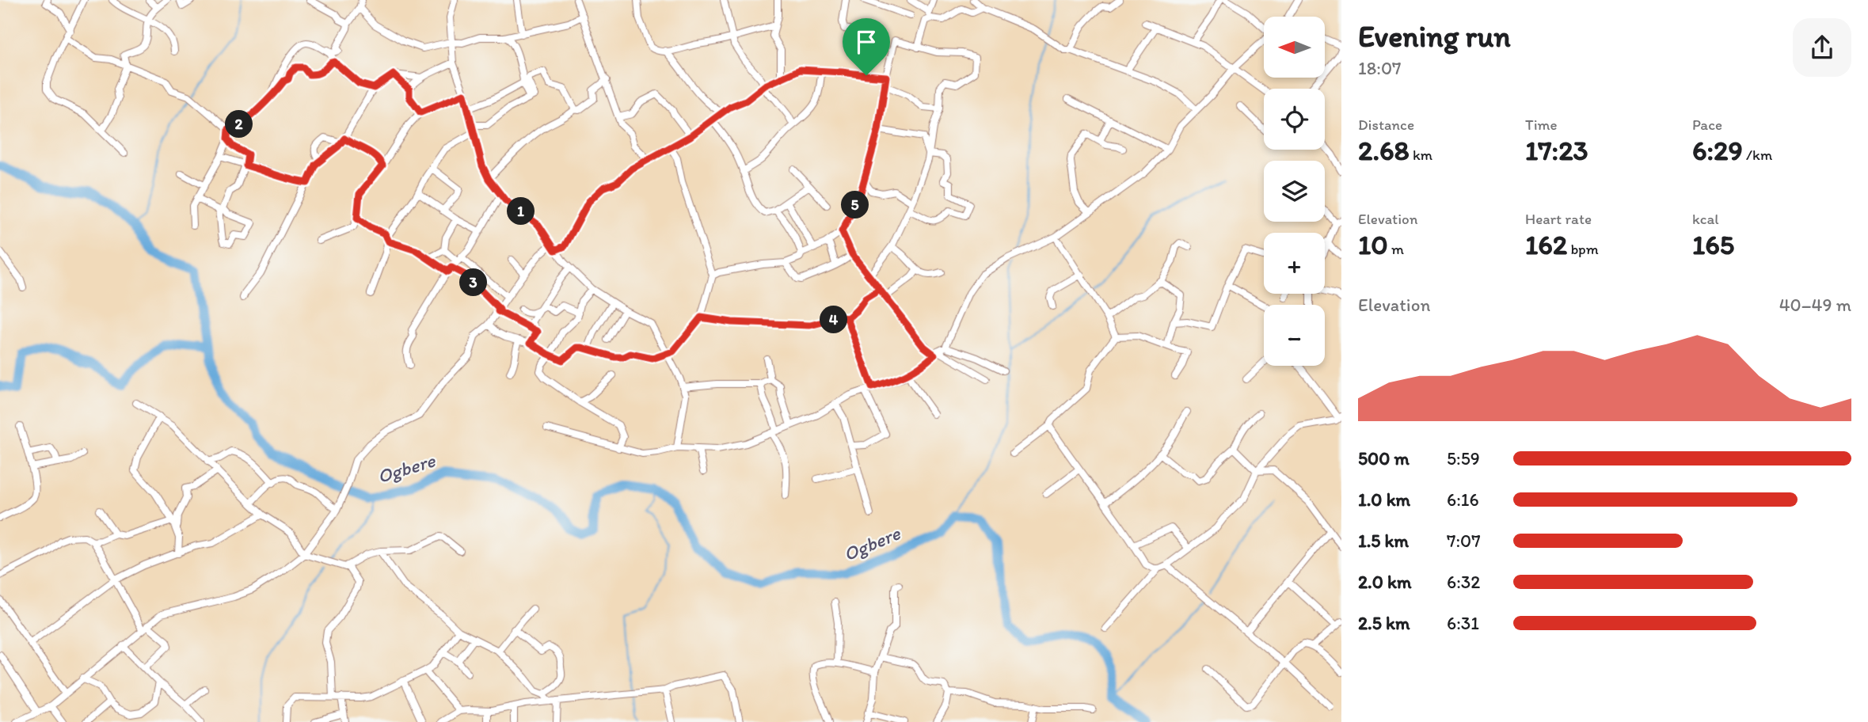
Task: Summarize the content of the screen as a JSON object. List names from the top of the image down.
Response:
{
  "water": ["Ogbere"],
  "north": "left",
  "page": {
    "heading": ["Evening run", "18:07"],
    "map_buttons": ["+", "−"],
    "stats": [
      ["Distance", "2.68 km"],
      ["Time", "17:23"],
      ["Pace", "6:29 /km"],
      ["Elevation", "10 m"],
      ["Heart rate", "162 bpm"],
      ["kcal", "165"]
    ],
    "pins": [
      "2",
      "5",
      "1",
      "3",
      "4"
    ],
    "chart": ["Elevation", "40–49 m"],
    "list": [
      {
        "name": "500 m",
        "note": "5:59"
      },
      {
        "name": "1.0 km",
        "note": "6:16"
      },
      {
        "name": "1.5 km",
        "note": "7:07"
      },
      {
        "name": "2.0 km",
        "note": "6:32"
      },
      {
        "name": "2.5 km",
        "note": "6:31"
      }
    ]
  }
}
